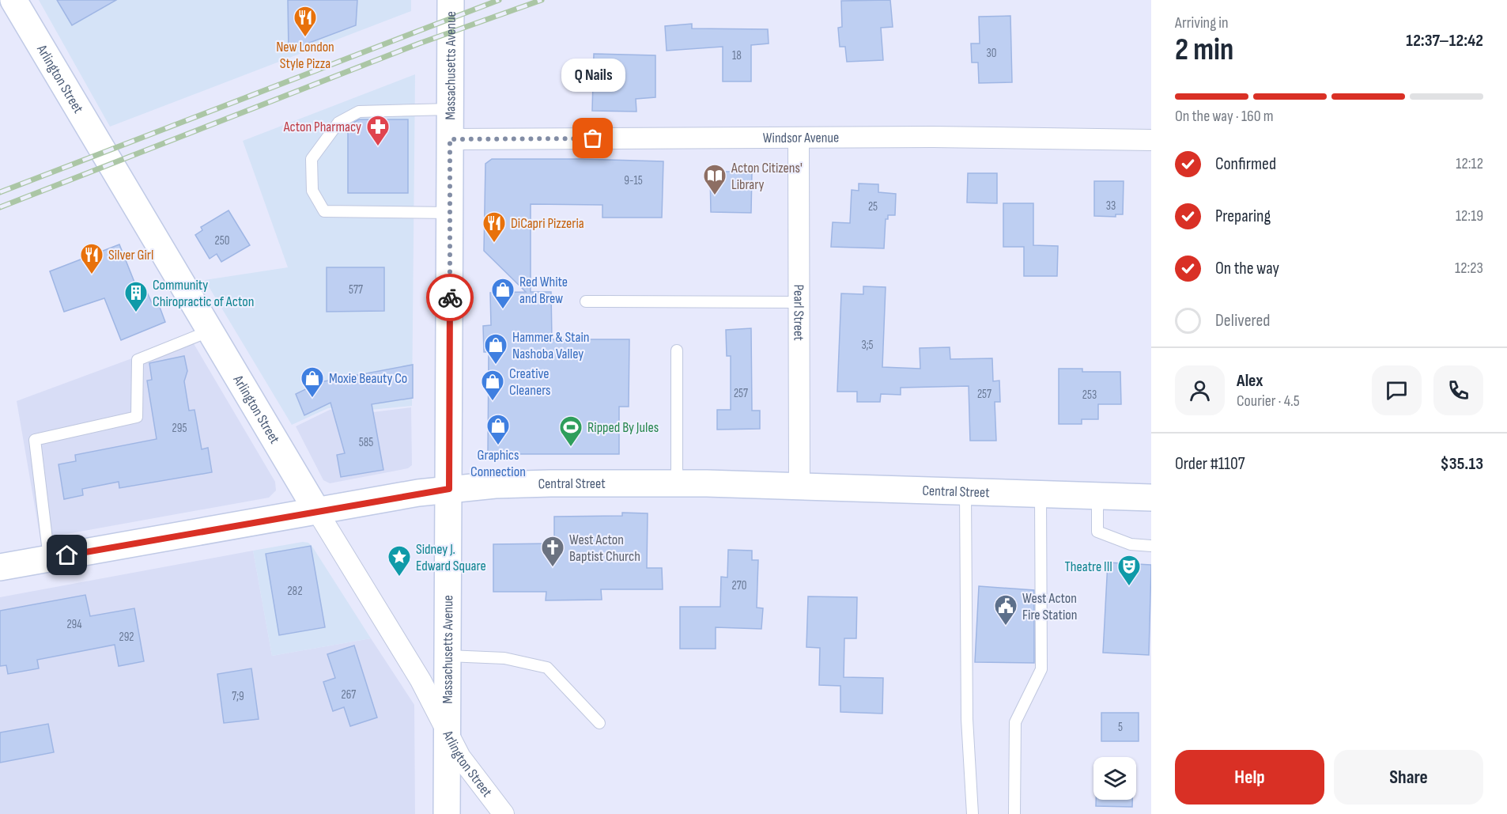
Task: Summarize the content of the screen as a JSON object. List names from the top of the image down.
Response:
{
  "streets": {
    "street": [
      "Massachusetts Avenue",
      "Arlington Street",
      "Windsor Avenue",
      "Pearl Street",
      "Central Street"
    ]
  },
  "crossings": [
    ["Massachusetts Avenue", "Arlington Street"],
    ["Massachusetts Avenue", "Windsor Avenue"],
    ["Massachusetts Avenue", "Central Street"],
    ["Arlington Street", "Central Street"],
    ["Windsor Avenue", "Pearl Street"],
    ["Pearl Street", "Central Street"]
  ],
  "places": {
    "restaurant": ["New London Style Pizza", "DiCapri Pizzeria", "Silver Girl"],
    "other": ["Q Nails"],
    "pharmacy": ["Acton Pharmacy"],
    "library": ["Acton Citizens' Library"],
    "shop": [
      "Red White and Brew",
      "Hammer & Stain Nashoba Valley",
      "Moxie Beauty Co",
      "Creative Cleaners",
      "Graphics Connection"
    ],
    "building": ["Community Chiropractic of Acton"],
    "sports": ["Ripped By Jules"],
    "church": ["West Acton Baptist Church"],
    "place": ["Sidney J. Edward Square"],
    "theatre": ["Theatre III"],
    "public building": ["West Acton Fire Station"]
  },
  "house_numbers": [
    "30",
    "18",
    "9-15",
    "33",
    "25",
    "250",
    "577",
    "3;5",
    "257",
    "257",
    "253",
    "295",
    "585",
    "270",
    "282",
    "294",
    "292",
    "267",
    "7;9",
    "5"
  ],
  "page": {
    "heading": ["2 min", "Arriving in", "12:37–12:42"],
    "panel": [
      "Alex",
      "Courier · 4.5",
      "Order #1107",
      "$35.13"
    ],
    "bubble": "Q Nails",
    "bar": "On the way · 160 m",
    "list": [
      ["Confirmed", "12:12"],
      ["Preparing", "12:19"],
      ["On the way", "12:23"],
      "Delivered"
    ],
    "buttons": ["Help", "Share"]
  }
}
